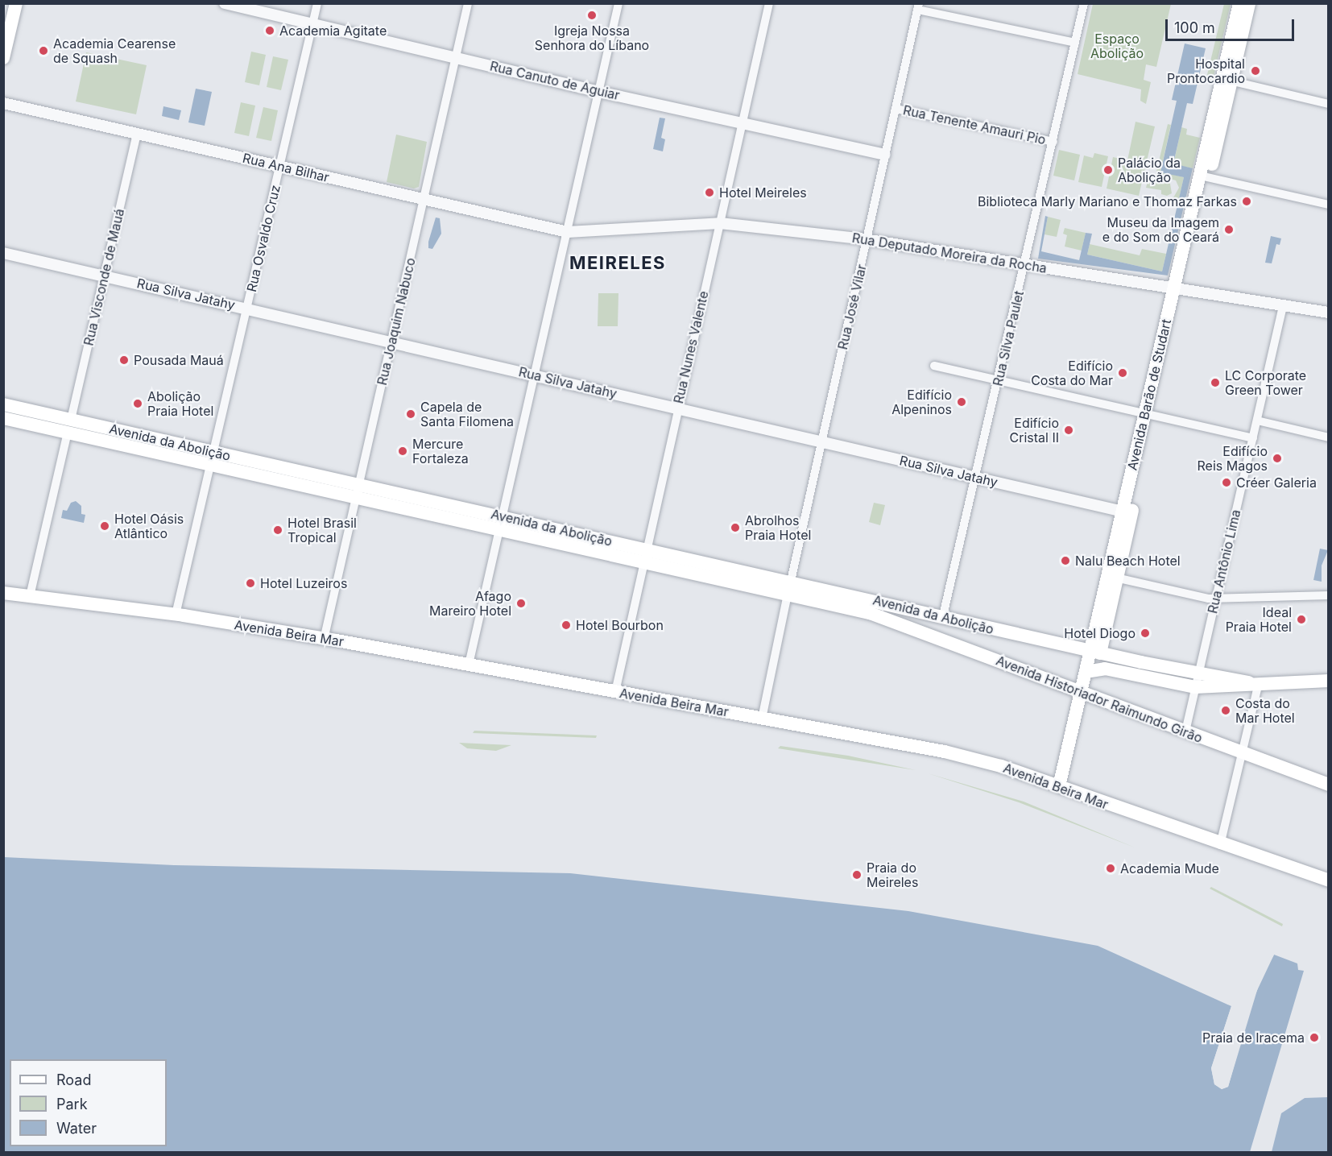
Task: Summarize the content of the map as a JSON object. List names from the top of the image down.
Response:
{
  "streets": {
    "main road": [
      "Avenida Barão de Studart",
      "Avenida da Abolição",
      "Avenida Beira Mar",
      "Avenida Historiador Raimundo Girão"
    ],
    "street": [
      "Rua Canuto de Aguiar",
      "Rua Tenente Amauri Pio",
      "Rua Ana Bilhar",
      "Rua Osvaldo Cruz",
      "Rua Deputado Moreira da Rocha",
      "Rua Visconde de Mauá",
      "Rua Silva Jatahy",
      "Rua José Vilar",
      "Rua Joaquim Nabuco",
      "Rua Silva Paulet",
      "Rua Nunes Valente",
      "Rua Antônio Lima"
    ]
  },
  "crossings": [
    ["Rua Canuto de Aguiar", "Rua Osvaldo Cruz"],
    ["Rua Canuto de Aguiar", "Rua José Vilar"],
    ["Rua Canuto de Aguiar", "Rua Joaquim Nabuco"],
    ["Rua Canuto de Aguiar", "Rua Nunes Valente"],
    ["Rua Tenente Amauri Pio", "Rua José Vilar"],
    ["Rua Tenente Amauri Pio", "Rua Silva Paulet"],
    ["Rua Ana Bilhar", "Rua Osvaldo Cruz"],
    ["Rua Ana Bilhar", "Rua Deputado Moreira da Rocha"],
    ["Rua Ana Bilhar", "Rua Visconde de Mauá"],
    ["Rua Ana Bilhar", "Rua Joaquim Nabuco"],
    ["Rua Osvaldo Cruz", "Rua Silva Jatahy"],
    ["Rua Osvaldo Cruz", "Avenida da Abolição"],
    ["Rua Osvaldo Cruz", "Avenida Beira Mar"],
    ["Rua Deputado Moreira da Rocha", "Rua José Vilar"],
    ["Rua Deputado Moreira da Rocha", "Rua Silva Paulet"],
    ["Rua Deputado Moreira da Rocha", "Rua Nunes Valente"],
    ["Rua Deputado Moreira da Rocha", "Avenida Barão de Studart"],
    ["Rua Deputado Moreira da Rocha", "Rua Antônio Lima"],
    ["Rua Visconde de Mauá", "Rua Silva Jatahy"],
    ["Rua Visconde de Mauá", "Avenida da Abolição"],
    ["Rua Visconde de Mauá", "Avenida Beira Mar"],
    ["Rua Silva Jatahy", "Rua José Vilar"],
    ["Rua Silva Jatahy", "Rua Joaquim Nabuco"],
    ["Rua Silva Jatahy", "Rua Silva Paulet"],
    ["Rua Silva Jatahy", "Rua Nunes Valente"],
    ["Rua Silva Jatahy", "Avenida Barão de Studart"],
    ["Rua José Vilar", "Avenida da Abolição"],
    ["Rua Joaquim Nabuco", "Avenida da Abolição"],
    ["Rua Joaquim Nabuco", "Avenida Beira Mar"],
    ["Rua Silva Paulet", "Avenida da Abolição"],
    ["Rua Nunes Valente", "Avenida da Abolição"],
    ["Rua Nunes Valente", "Avenida Beira Mar"],
    ["Avenida Barão de Studart", "Avenida da Abolição"],
    ["Avenida Barão de Studart", "Avenida Beira Mar"],
    ["Avenida Barão de Studart", "Avenida Historiador Raimundo Girão"],
    ["Avenida da Abolição", "Rua Antônio Lima"],
    ["Avenida da Abolição", "Avenida Historiador Raimundo Girão"],
    ["Rua Antônio Lima", "Avenida Historiador Raimundo Girão"]
  ],
  "districts": ["MEIRELES"],
  "parks": ["Espaço Abolição"],
  "places": [
    "Igreja Nossa Senhora do Líbano",
    "Academia Agitate",
    "Academia Cearense de Squash",
    "Hospital Prontocardio",
    "Palácio da Abolição",
    "Hotel Meireles",
    "Biblioteca Marly Mariano e Thomaz Farkas",
    "Museu da Imagem e do Som do Ceará",
    "Pousada Mauá",
    "Edifício Costa do Mar",
    "LC Corporate Green Tower",
    "Edifício Alpeninos",
    "Abolição Praia Hotel",
    "Capela de Santa Filomena",
    "Edifício Cristal II",
    "Mercure Fortaleza",
    "Edifício Reis Magos",
    "Créer Galeria",
    "Hotel Oásis Atlântico",
    "Abrolhos Praia Hotel",
    "Hotel Brasil Tropical",
    "Nalu Beach Hotel",
    "Hotel Luzeiros",
    "Afago Mareiro Hotel",
    "Ideal Praia Hotel",
    "Hotel Bourbon",
    "Hotel Diogo",
    "Costa do Mar Hotel",
    "Academia Mude",
    "Praia do Meireles",
    "Praia de Iracema"
  ],
  "legend": ["Road", "Park", "Water"],
  "scale_bar": "100 m"
}
